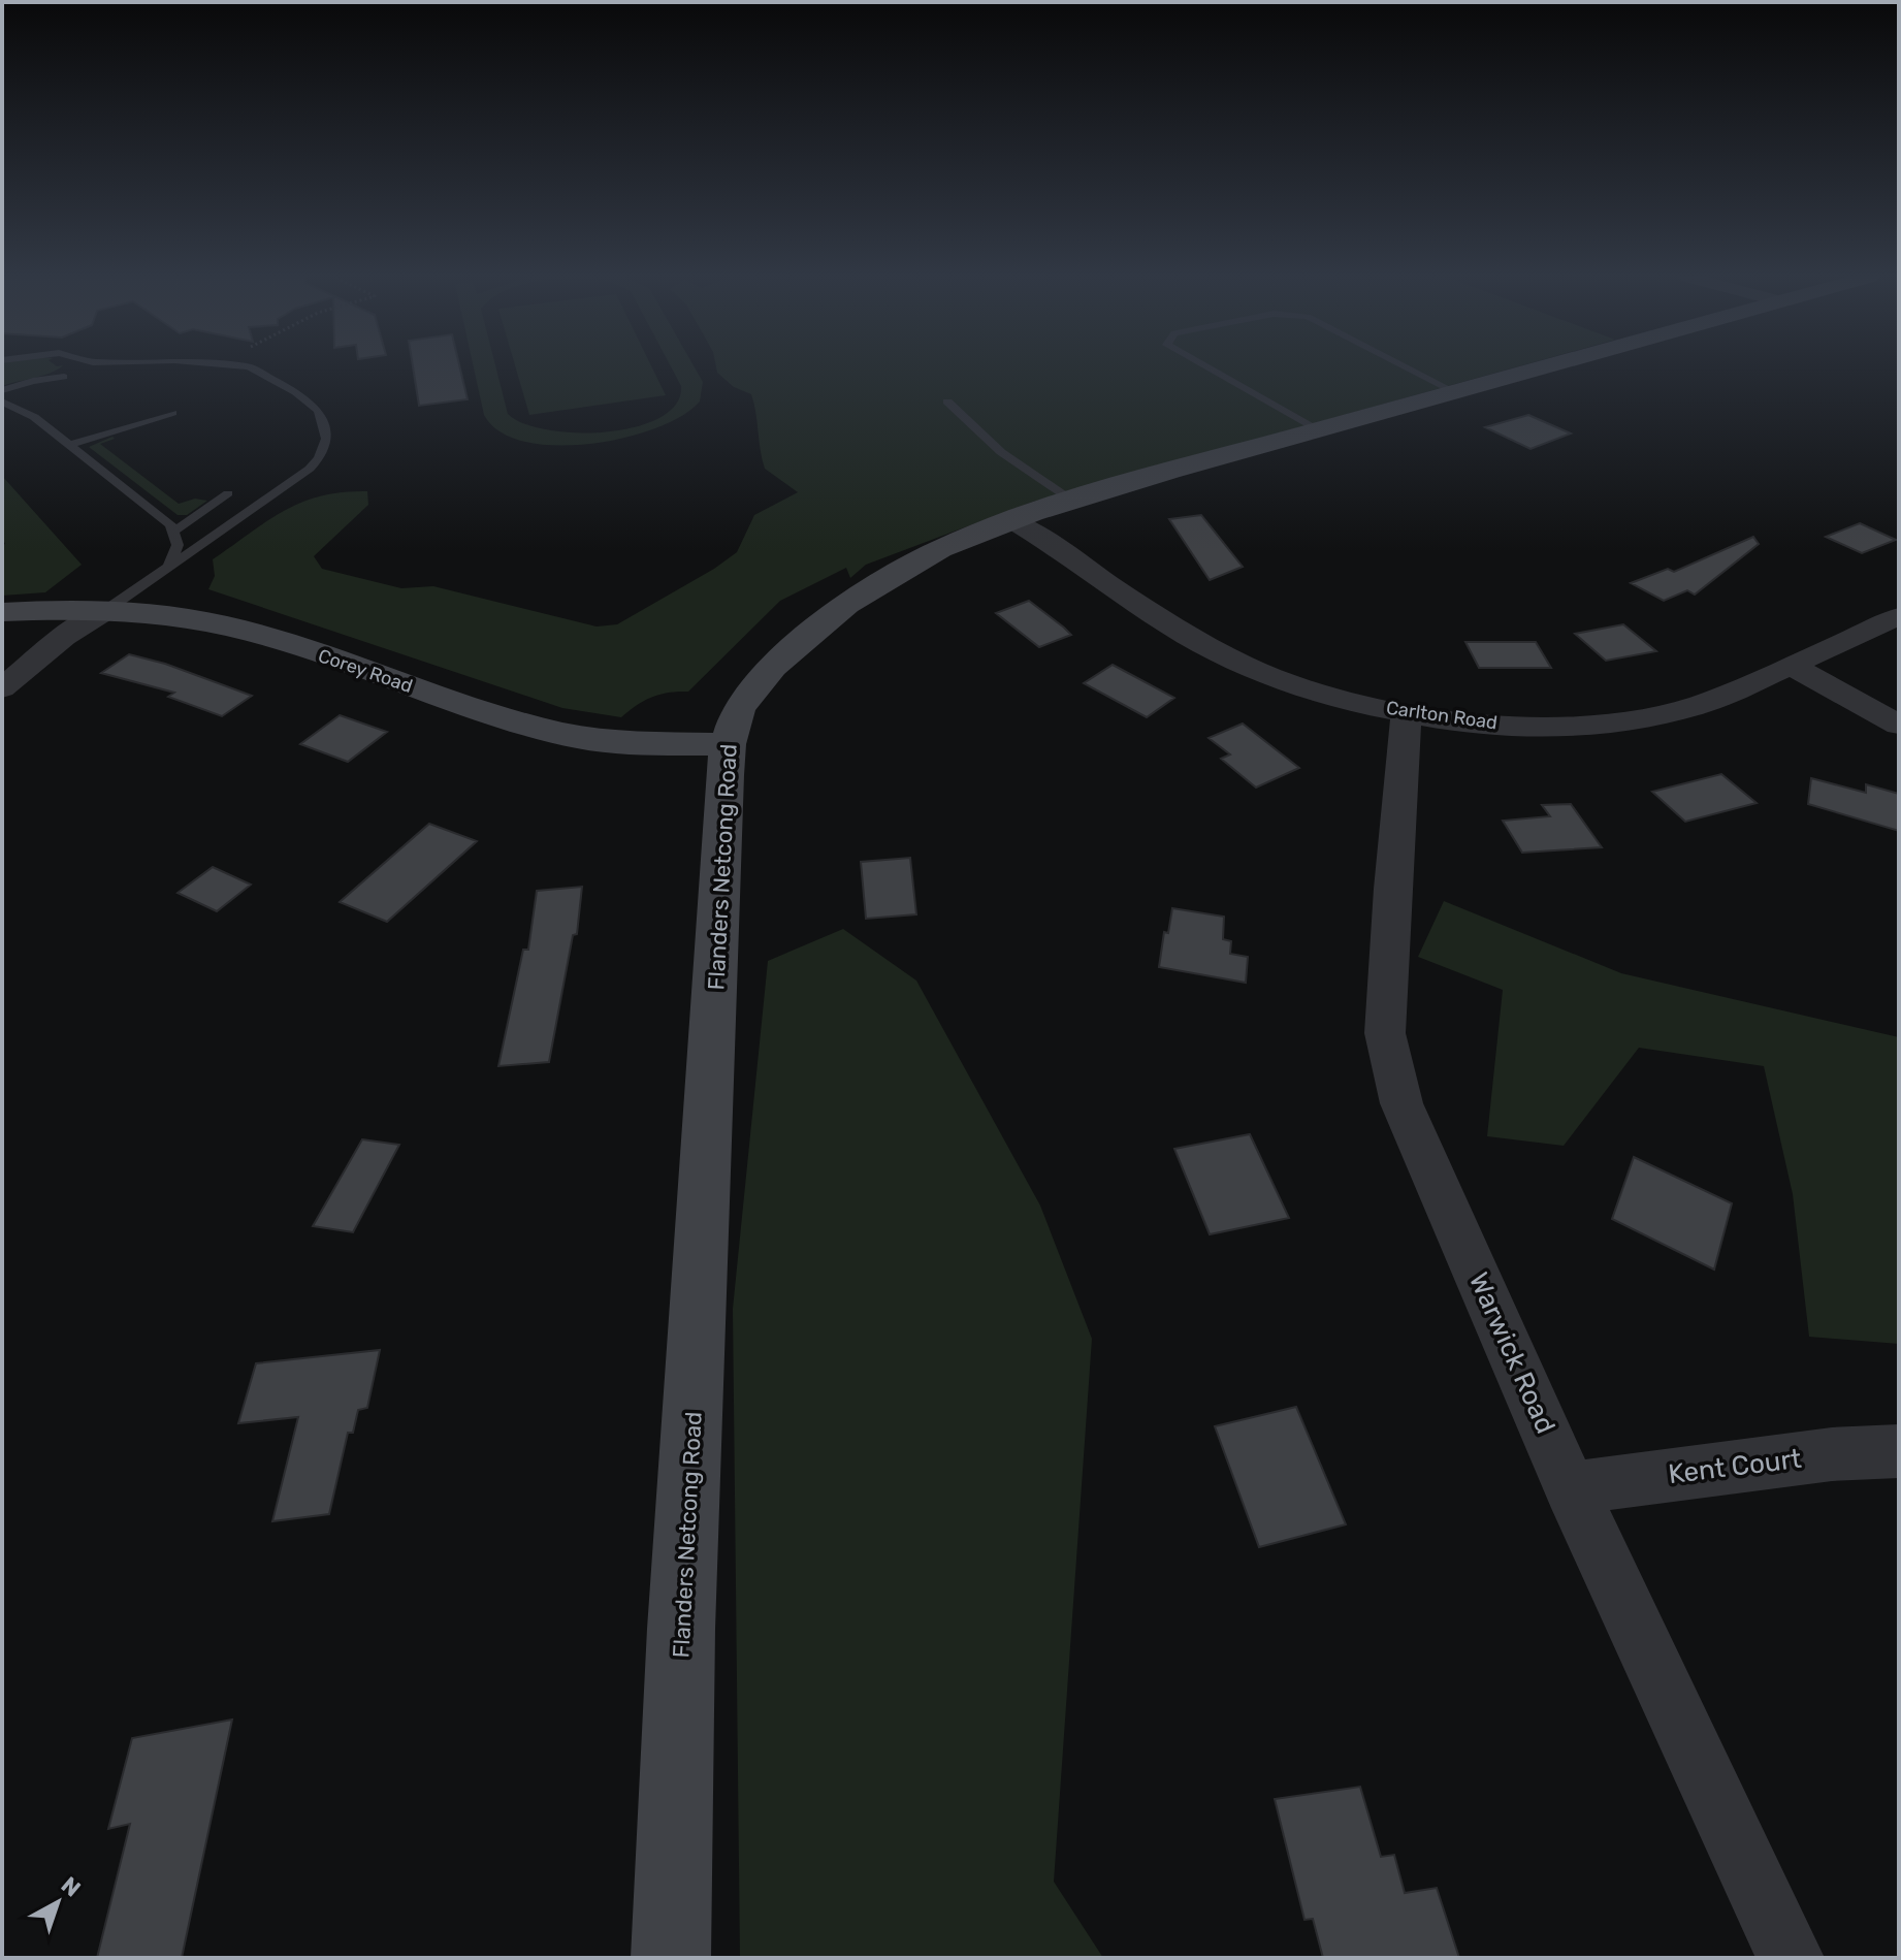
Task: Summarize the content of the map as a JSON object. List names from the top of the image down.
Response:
{
  "streets": {
    "main road": ["Corey Road", "Flanders Netcong Road"],
    "street": ["Carlton Road", "Warwick Road", "Kent Court"]
  },
  "crossings": [
    ["Corey Road", "Flanders Netcong Road"],
    ["Carlton Road", "Flanders Netcong Road"],
    ["Carlton Road", "Warwick Road"],
    ["Warwick Road", "Kent Court"]
  ],
  "north": "top right"
}
